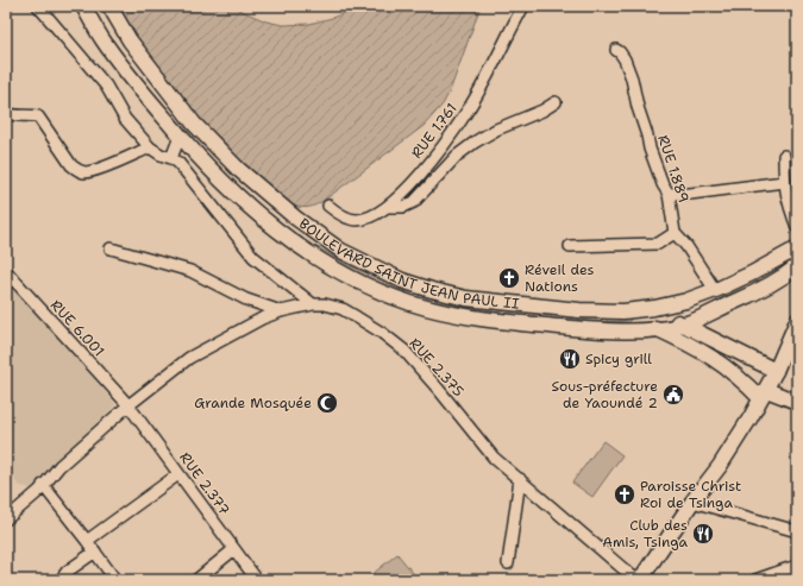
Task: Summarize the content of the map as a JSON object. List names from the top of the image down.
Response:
{
  "streets": {
    "main road": ["BOULEVARD SAINT JEAN PAUL II"],
    "street": [
      "RUE 1.761",
      "RUE 1.889",
      "RUE 6.001",
      "RUE 2.375",
      "RUE 2.377"
    ]
  },
  "crossings": [
    ["RUE 6.001", "RUE 2.375"],
    ["RUE 6.001", "RUE 2.377"],
    ["RUE 2.375", "RUE 2.377"]
  ],
  "places": {
    "church": ["Réveil des Nations", "Paroisse Christ Roi de Tsinga"],
    "restaurant": ["Spicy grill", "Club des Amis, Tsinga"],
    "public building": ["Sous-préfecture de Yaoundé 2"],
    "mosque": ["Grande Mosquée"]
  }
}
